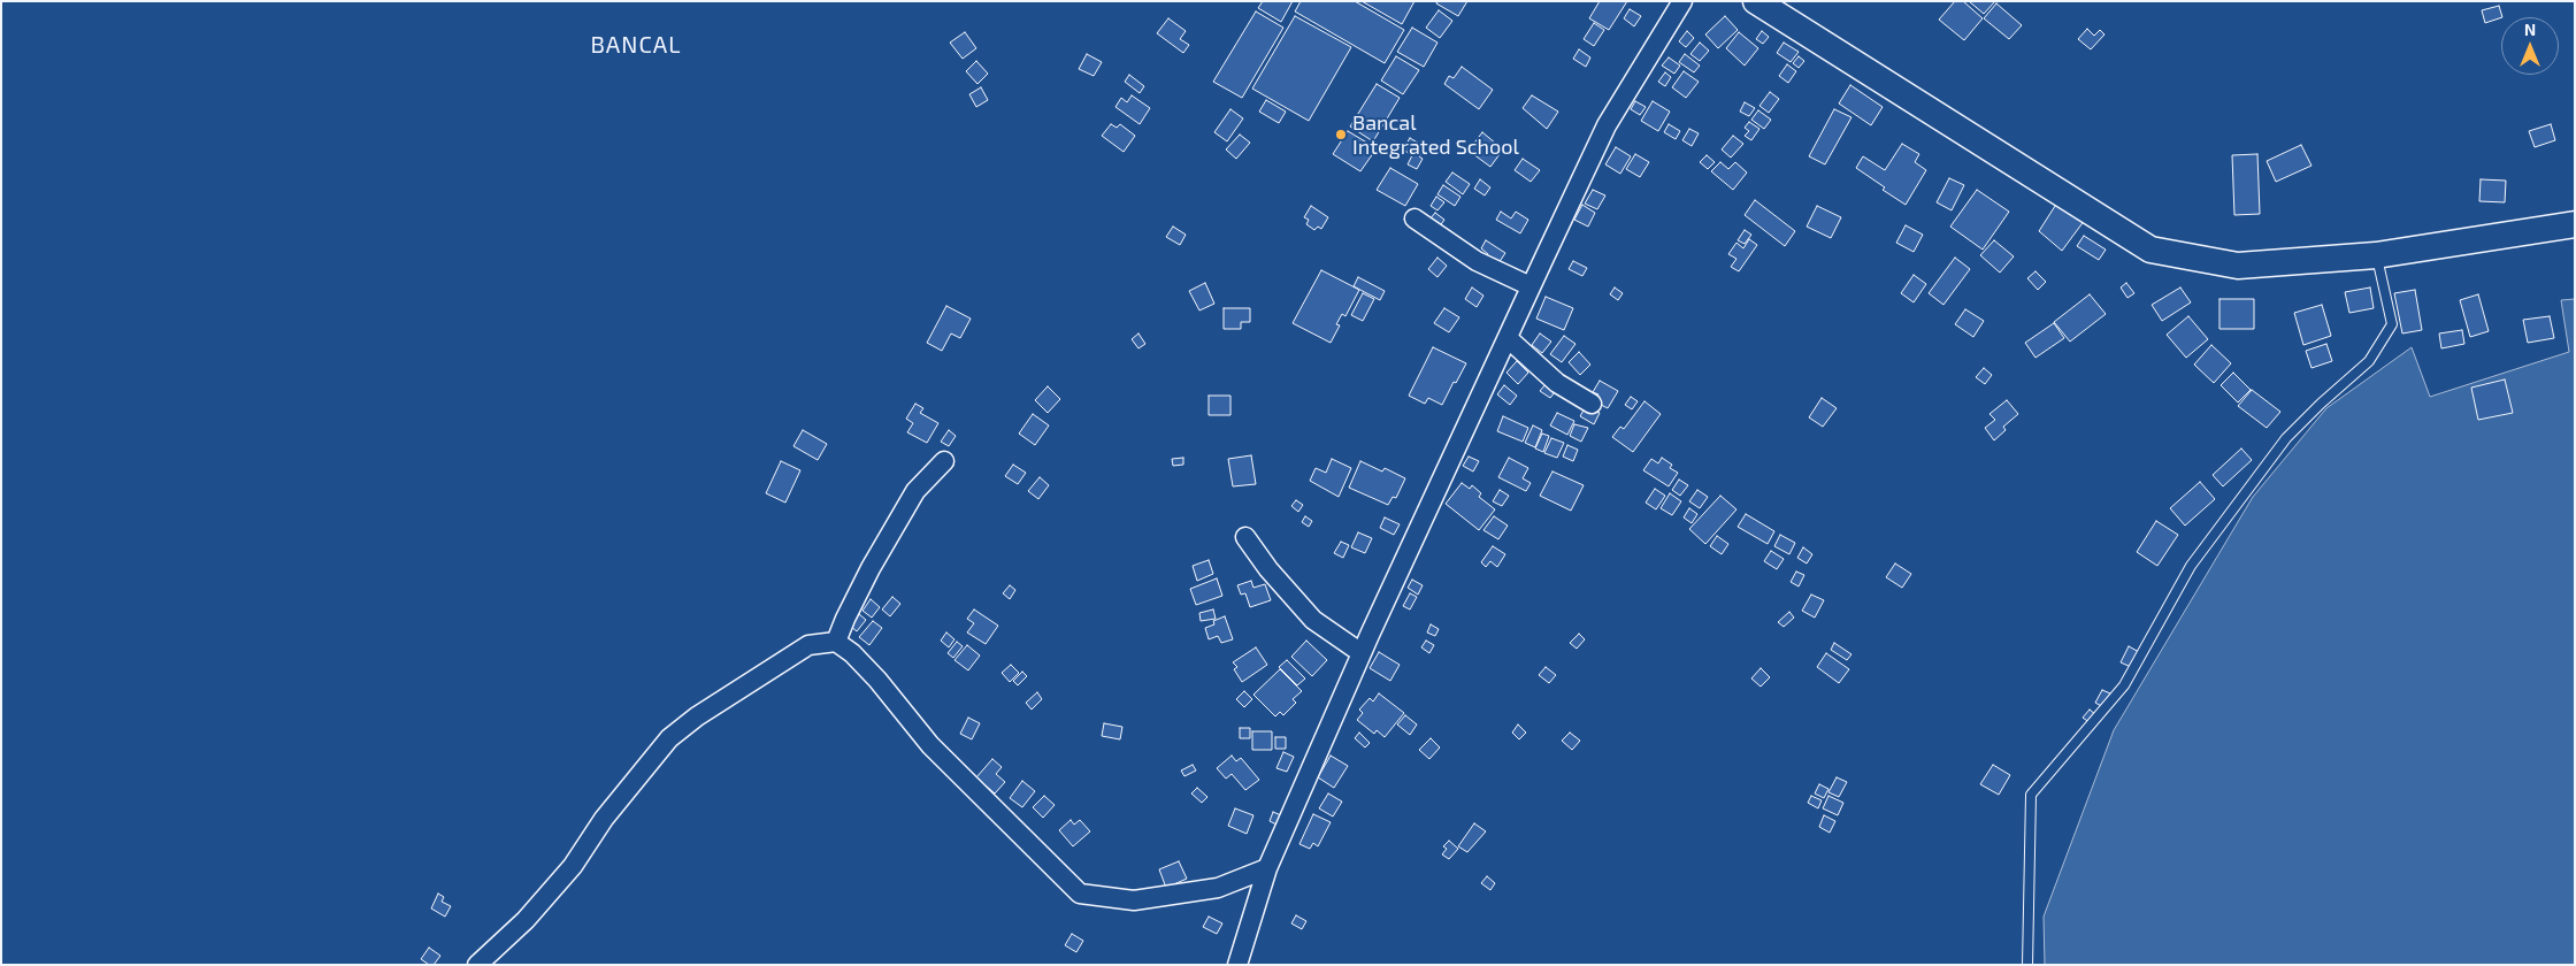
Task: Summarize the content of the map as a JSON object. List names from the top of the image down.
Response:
{
  "districts": ["BANCAL"],
  "places": ["Bancal Integrated School"],
  "north": "top"
}
